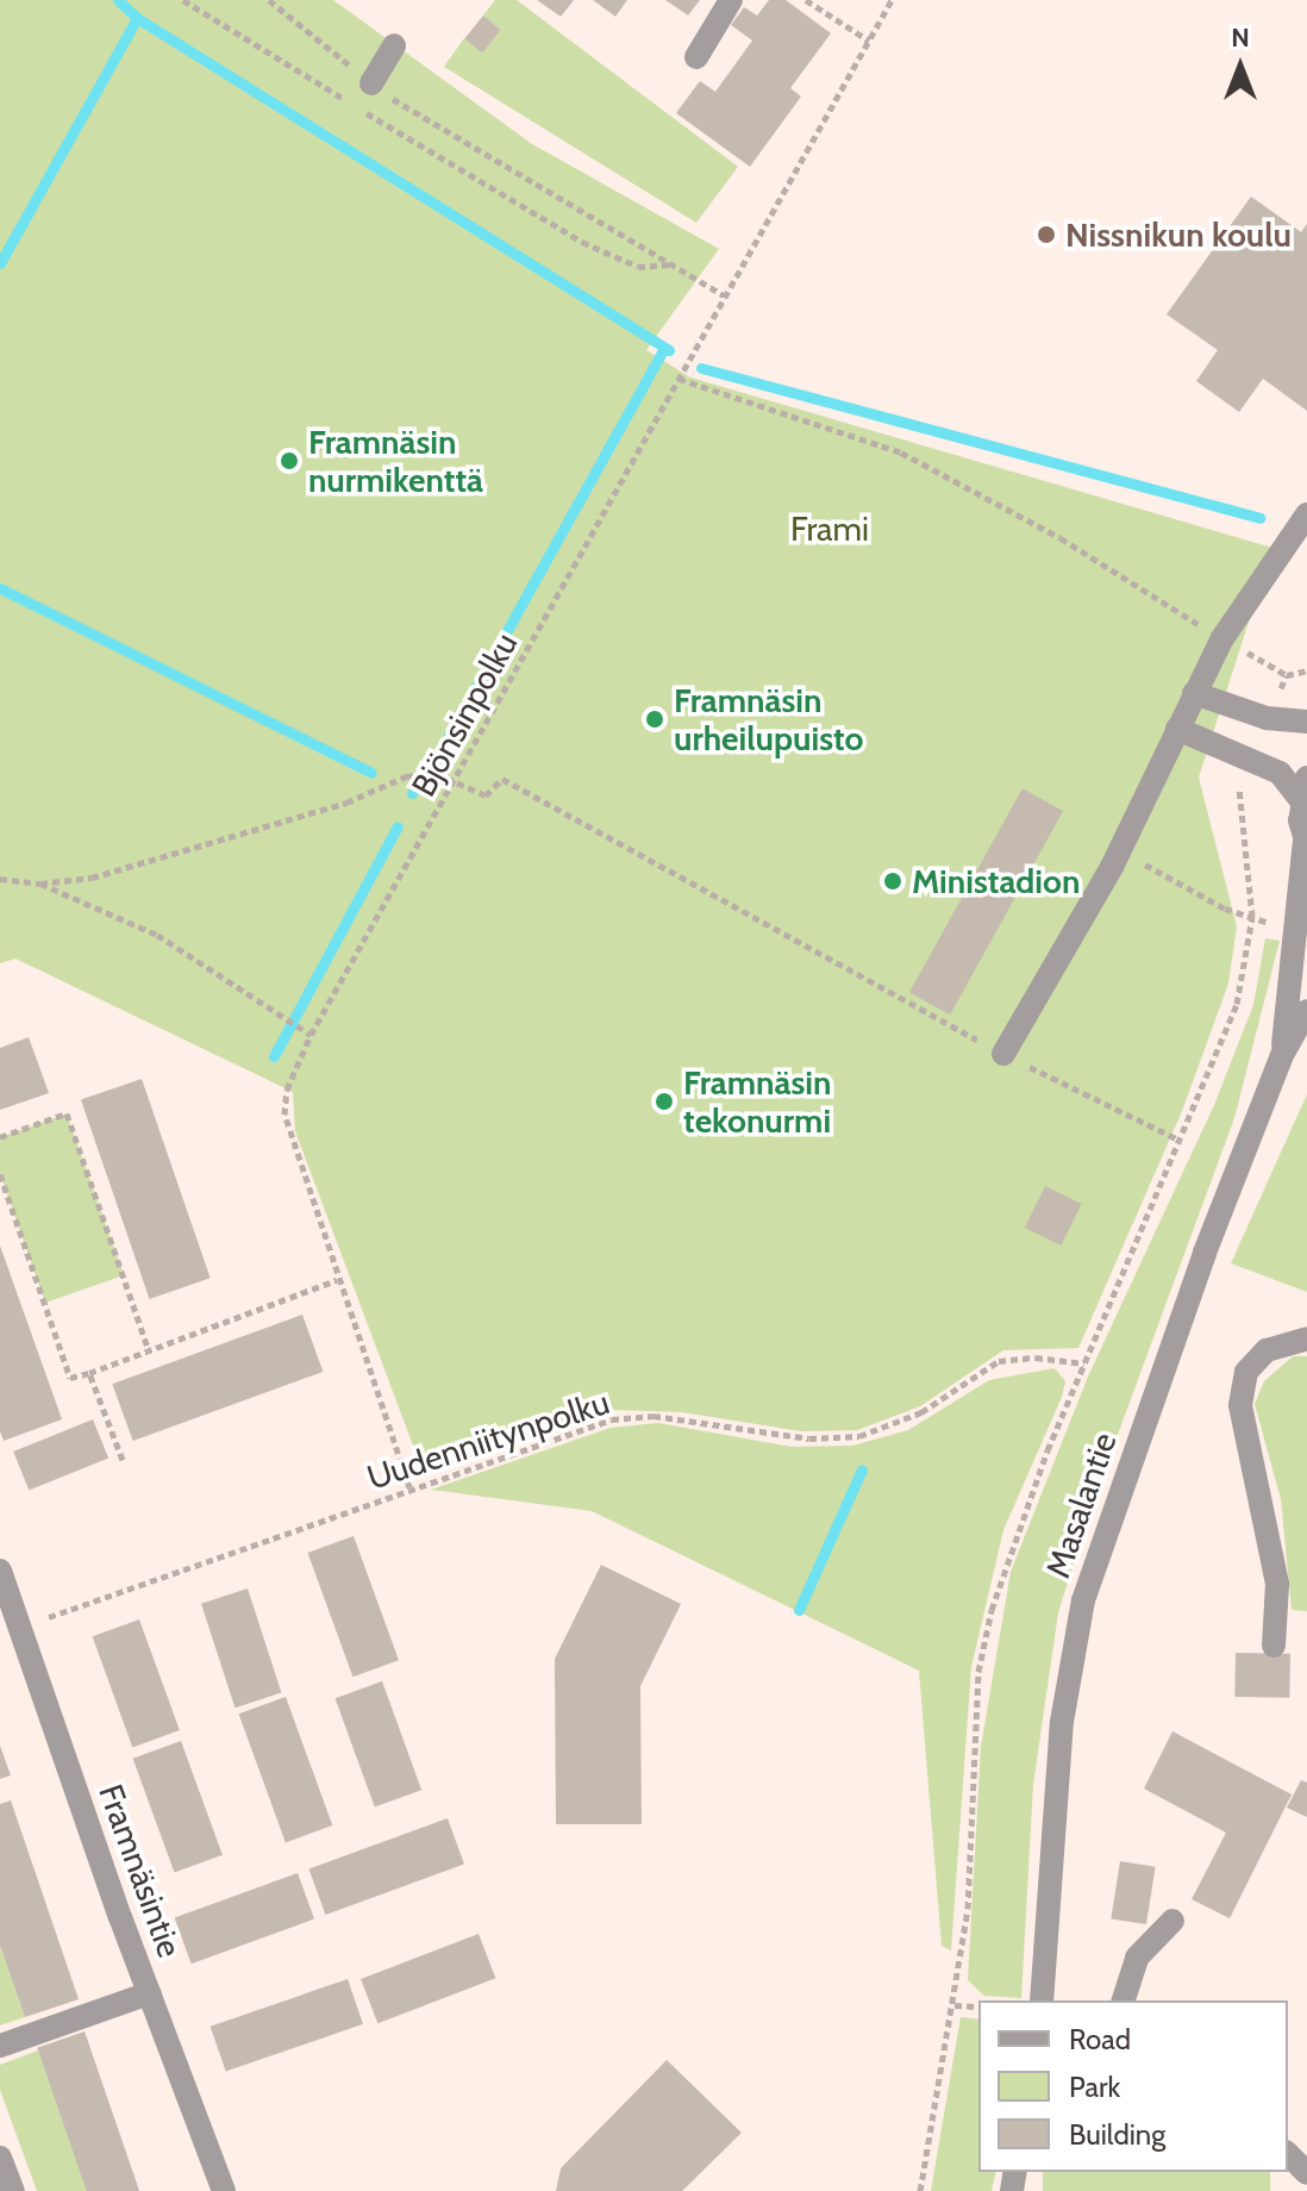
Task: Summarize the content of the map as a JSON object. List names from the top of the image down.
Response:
{
  "streets": {
    "street": ["Masalantie", "Framnäsintie"],
    "path": ["Bjönsinpolku", "Uudenniitynpolku"]
  },
  "crossings": [
    ["Bjönsinpolku", "Uudenniitynpolku"],
    ["Uudenniitynpolku", "Framnäsintie"]
  ],
  "parks": ["Frami"],
  "places": [
    "Nissnikun koulu",
    "Framnäsin nurmikenttä",
    "Framnäsin urheilupuisto",
    "Ministadion",
    "Framnäsin tekonurmi"
  ],
  "legend": ["Road", "Park", "Building"],
  "north": "top"
}
